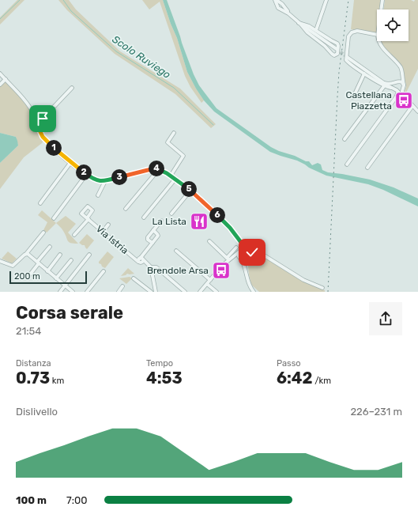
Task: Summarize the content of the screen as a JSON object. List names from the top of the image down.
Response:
{
  "streets": {
    "street": ["Via Istria"]
  },
  "water": ["Scolo Ruviego"],
  "places": {
    "bus stop": ["Castellana Piazzetta", "Brendole Arsa"],
    "restaurant": ["La Lista"]
  },
  "scale_bar": "200 m",
  "page": {
    "pins": [
      "1",
      "4",
      "2",
      "3",
      "5",
      "6"
    ],
    "scale": "200 m",
    "heading": ["Corsa serale", "21:54"],
    "stats": [
      ["Distanza", "0.73 km"],
      ["Tempo", "4:53"],
      ["Passo", "6:42 /km"]
    ],
    "chart": ["Dislivello", "226–231 m"],
    "list": [
      {
        "name": "100 m",
        "note": "7:00"
      }
    ]
  }
}
